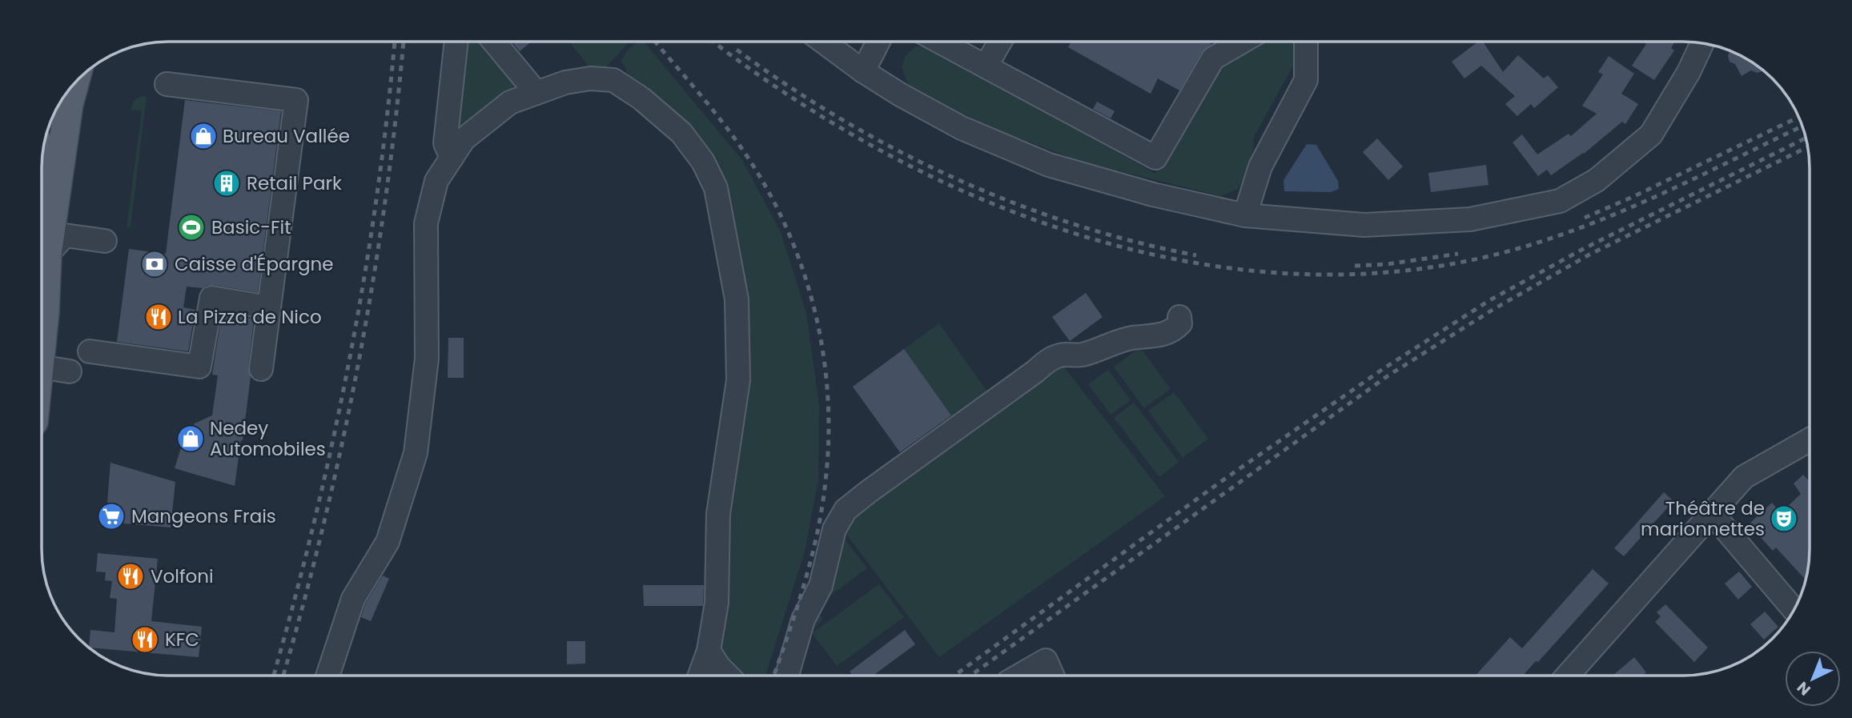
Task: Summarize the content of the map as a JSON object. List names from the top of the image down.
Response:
{
  "places": {
    "shop": ["Bureau Vallée", "Nedey Automobiles"],
    "building": ["Retail Park"],
    "sports": ["Basic-Fit"],
    "bank": ["Caisse d'Épargne"],
    "restaurant": ["La Pizza de Nico", "Volfoni", "KFC"],
    "supermarket": ["Mangeons Frais"],
    "theatre": ["Théâtre de marionnettes"]
  },
  "north": "bottom left"
}
